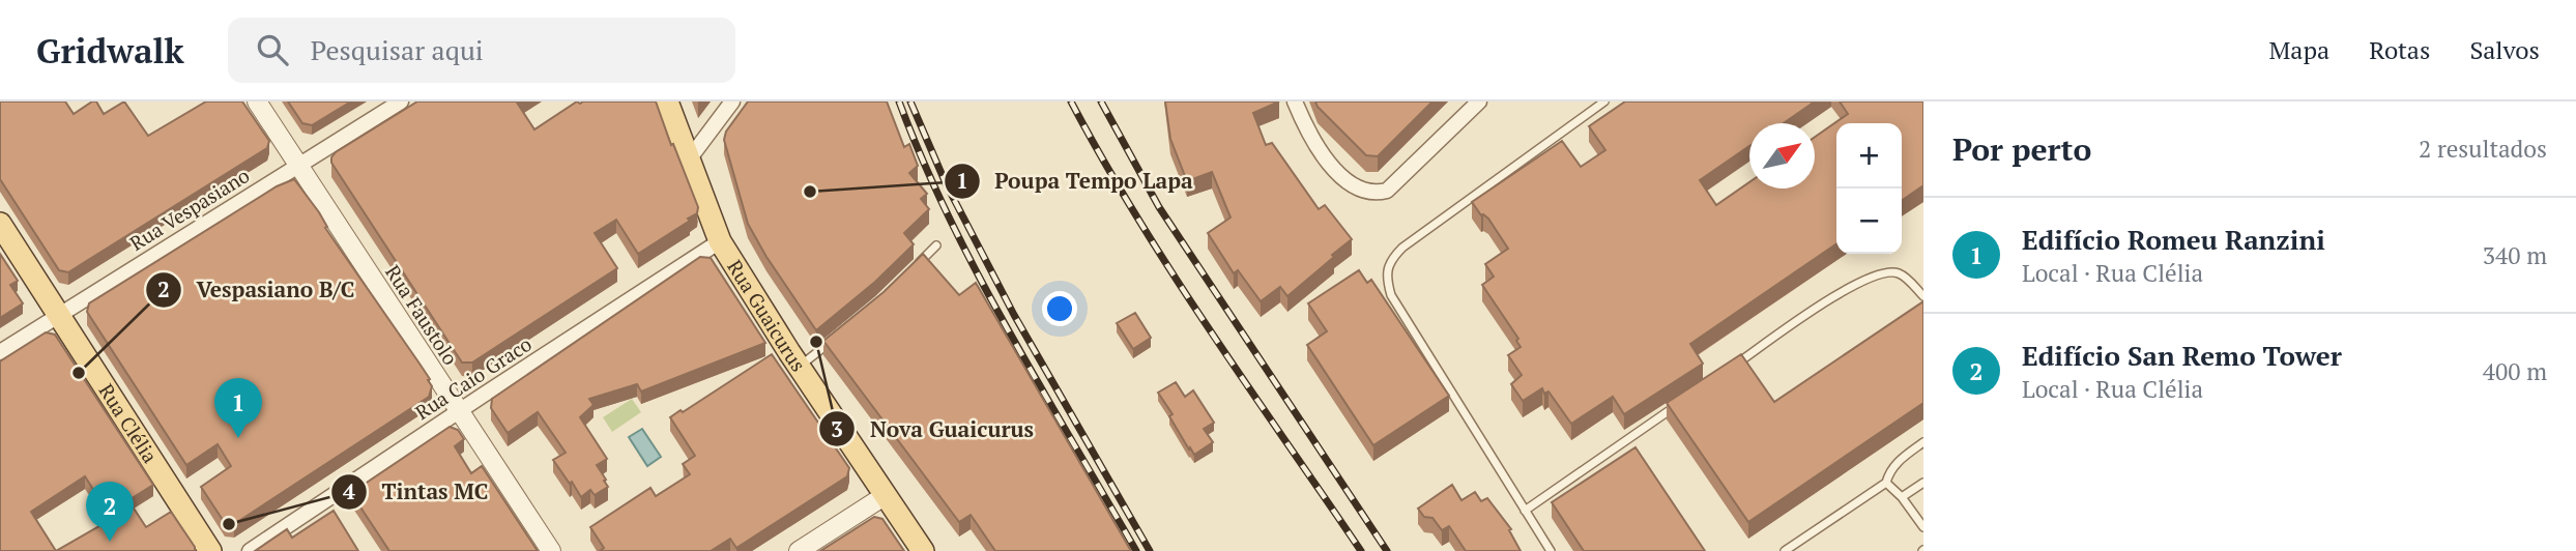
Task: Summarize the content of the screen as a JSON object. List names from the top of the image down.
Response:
{
  "streets": {
    "main road": ["Rua Guaicurus", "Rua Clélia"],
    "street": ["Rua Vespasiano", "Rua Faustolo", "Rua Caio Graco"]
  },
  "crossings": [
    ["Rua Vespasiano", "Rua Faustolo"],
    ["Rua Vespasiano", "Rua Clélia"],
    ["Rua Faustolo", "Rua Caio Graco"],
    ["Rua Guaicurus", "Rua Caio Graco"]
  ],
  "places": [
    "Poupa Tempo Lapa",
    "Nova Guaicurus",
    "Vespasiano B/C",
    "Tintas MC"
  ],
  "north": "top right",
  "page": {
    "header": "Gridwalk",
    "search": "Pesquisar aqui",
    "nav": ["Mapa", "Rotas", "Salvos"],
    "heading": ["Por perto", "2 resultados"],
    "map_buttons": ["+", "−"],
    "list": [
      {
        "mark": "1",
        "name": "Edifício Romeu Ranzini",
        "note": "Local · Rua Clélia",
        "value": "340 m"
      },
      {
        "mark": "2",
        "name": "Edifício San Remo Tower",
        "note": "Local · Rua Clélia",
        "value": "400 m"
      }
    ],
    "pins": ["1", "2"]
  }
}
